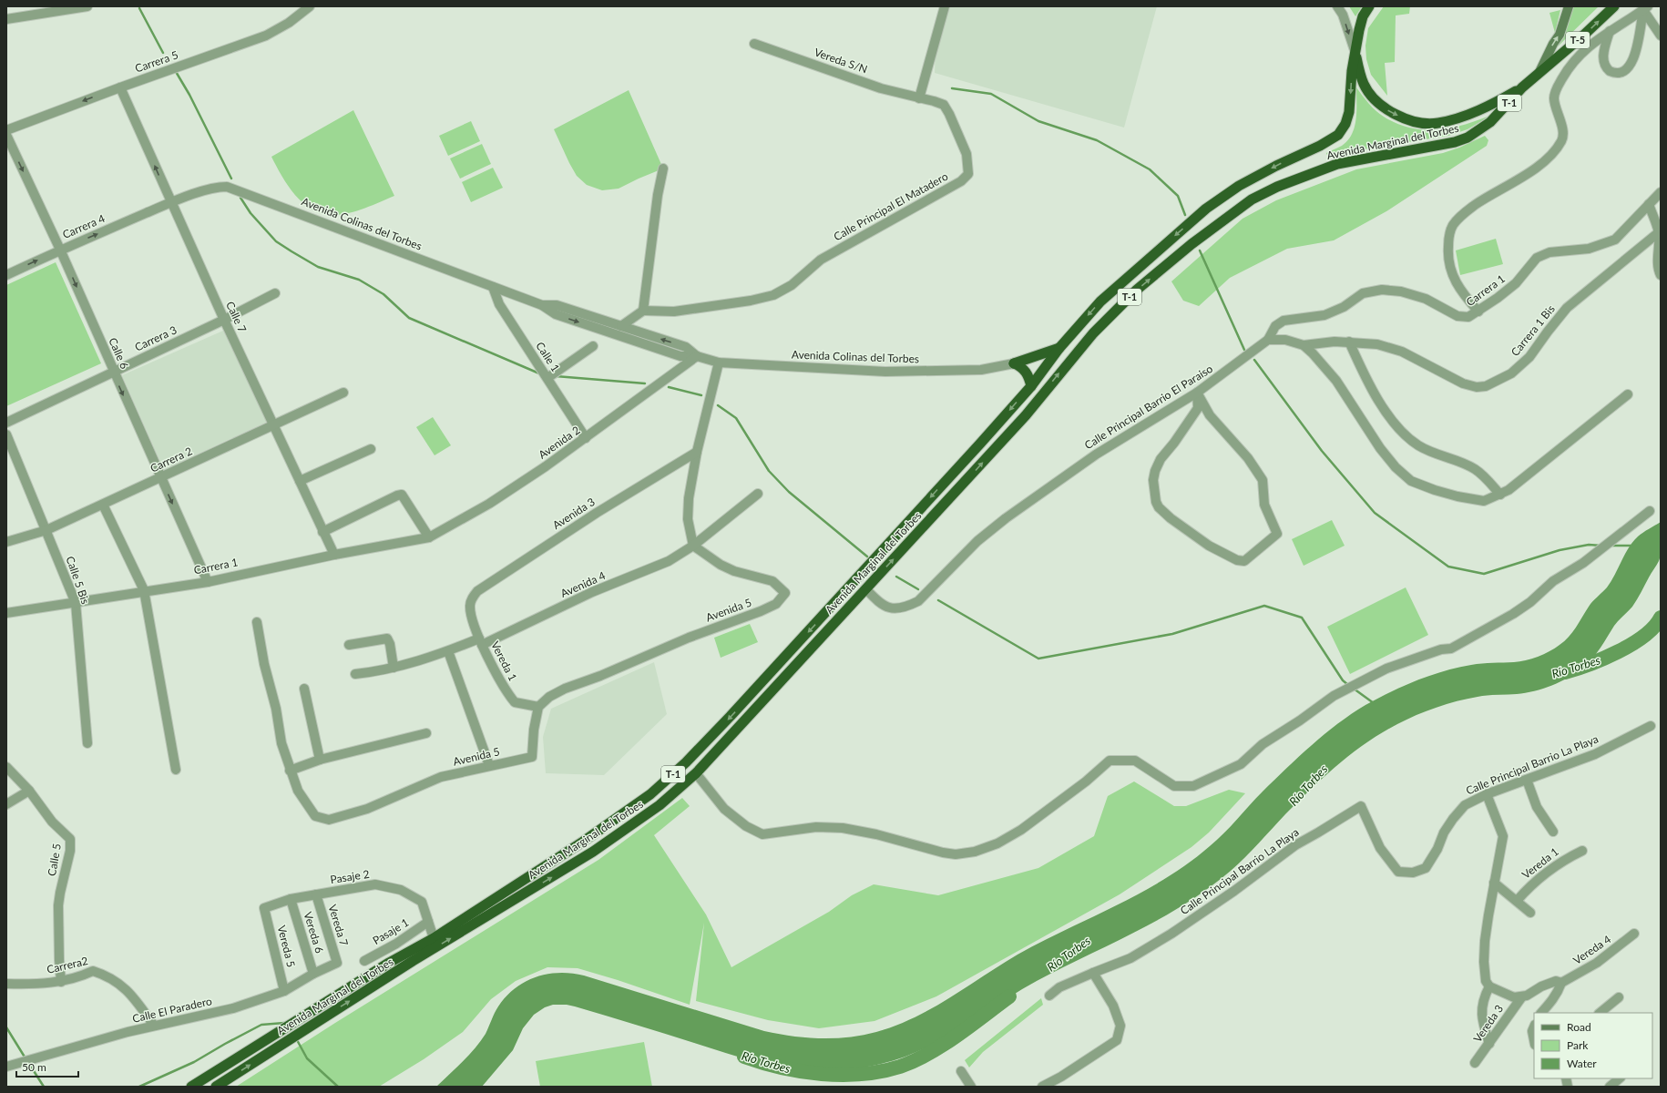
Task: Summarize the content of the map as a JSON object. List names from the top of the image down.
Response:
{
  "streets": {
    "highway": ["T-5", "T-1", "Avenida Marginal del Torbes"],
    "street": [
      "Vereda S/N",
      "Carrera 5",
      "Calle Principal El Matadero",
      "Avenida Colinas del Torbes",
      "Carrera 4",
      "Carrera 1",
      "Calle 7",
      "Carrera 1 Bis",
      "Carrera 3",
      "Calle 6",
      "Calle 1",
      "Calle Principal Barrio El Paraiso",
      "Avenida 2",
      "Carrera 2",
      "Avenida 3",
      "Calle 5 Bis",
      "Avenida 4",
      "Avenida 5",
      "Vereda 1",
      "Calle Principal Barrio La Playa",
      "Calle 5",
      "Pasaje 2",
      "Vereda 7",
      "Pasaje 1",
      "Vereda 6",
      "Vereda 5",
      "Vereda 4",
      "Carrera2",
      "Calle El Paradero",
      "Vereda 3"
    ]
  },
  "crossings": [
    ["T-5", "Avenida Marginal del Torbes"],
    ["Vereda S/N", "Calle Principal El Matadero"],
    ["Carrera 5", "Calle 7"],
    ["T-1", "Avenida Marginal del Torbes"],
    ["Avenida Marginal del Torbes", "Calle Principal Barrio El Paraiso"],
    ["Avenida Marginal del Torbes", "Pasaje 2"],
    ["Avenida Colinas del Torbes", "Carrera 4"],
    ["Avenida Colinas del Torbes", "Calle 7"],
    ["Avenida Colinas del Torbes", "Calle 1"],
    ["Avenida Colinas del Torbes", "Avenida 2"],
    ["Carrera 4", "Calle 7"],
    ["Carrera 4", "Calle 6"],
    ["Carrera 1", "Calle 7"],
    ["Carrera 1", "Calle 6"],
    ["Carrera 1", "Calle Principal Barrio El Paraiso"],
    ["Carrera 1", "Avenida 2"],
    ["Carrera 1", "Calle 5 Bis"],
    ["Calle 7", "Carrera 3"],
    ["Calle 7", "Carrera 2"],
    ["Carrera 3", "Calle 6"],
    ["Calle 6", "Carrera 2"],
    ["Calle 1", "Avenida 2"],
    ["Carrera 2", "Calle 5 Bis"],
    ["Avenida 3", "Vereda 1"],
    ["Avenida 4", "Avenida 5"],
    ["Avenida 4", "Vereda 1"],
    ["Avenida 5", "Vereda 1"],
    ["Calle 5", "Carrera2"],
    ["Pasaje 2", "Vereda 7"],
    ["Pasaje 2", "Pasaje 1"],
    ["Pasaje 2", "Vereda 6"],
    ["Pasaje 2", "Vereda 5"],
    ["Vereda 7", "Calle El Paradero"],
    ["Vereda 6", "Calle El Paradero"],
    ["Vereda 5", "Calle El Paradero"],
    ["Carrera2", "Calle El Paradero"]
  ],
  "one_way": ["Carrera 5", "Carrera 4", "Calle 6"],
  "water": ["Río Torbes"],
  "legend": ["Road", "Park", "Water"],
  "scale_bar": "50 m"
}
